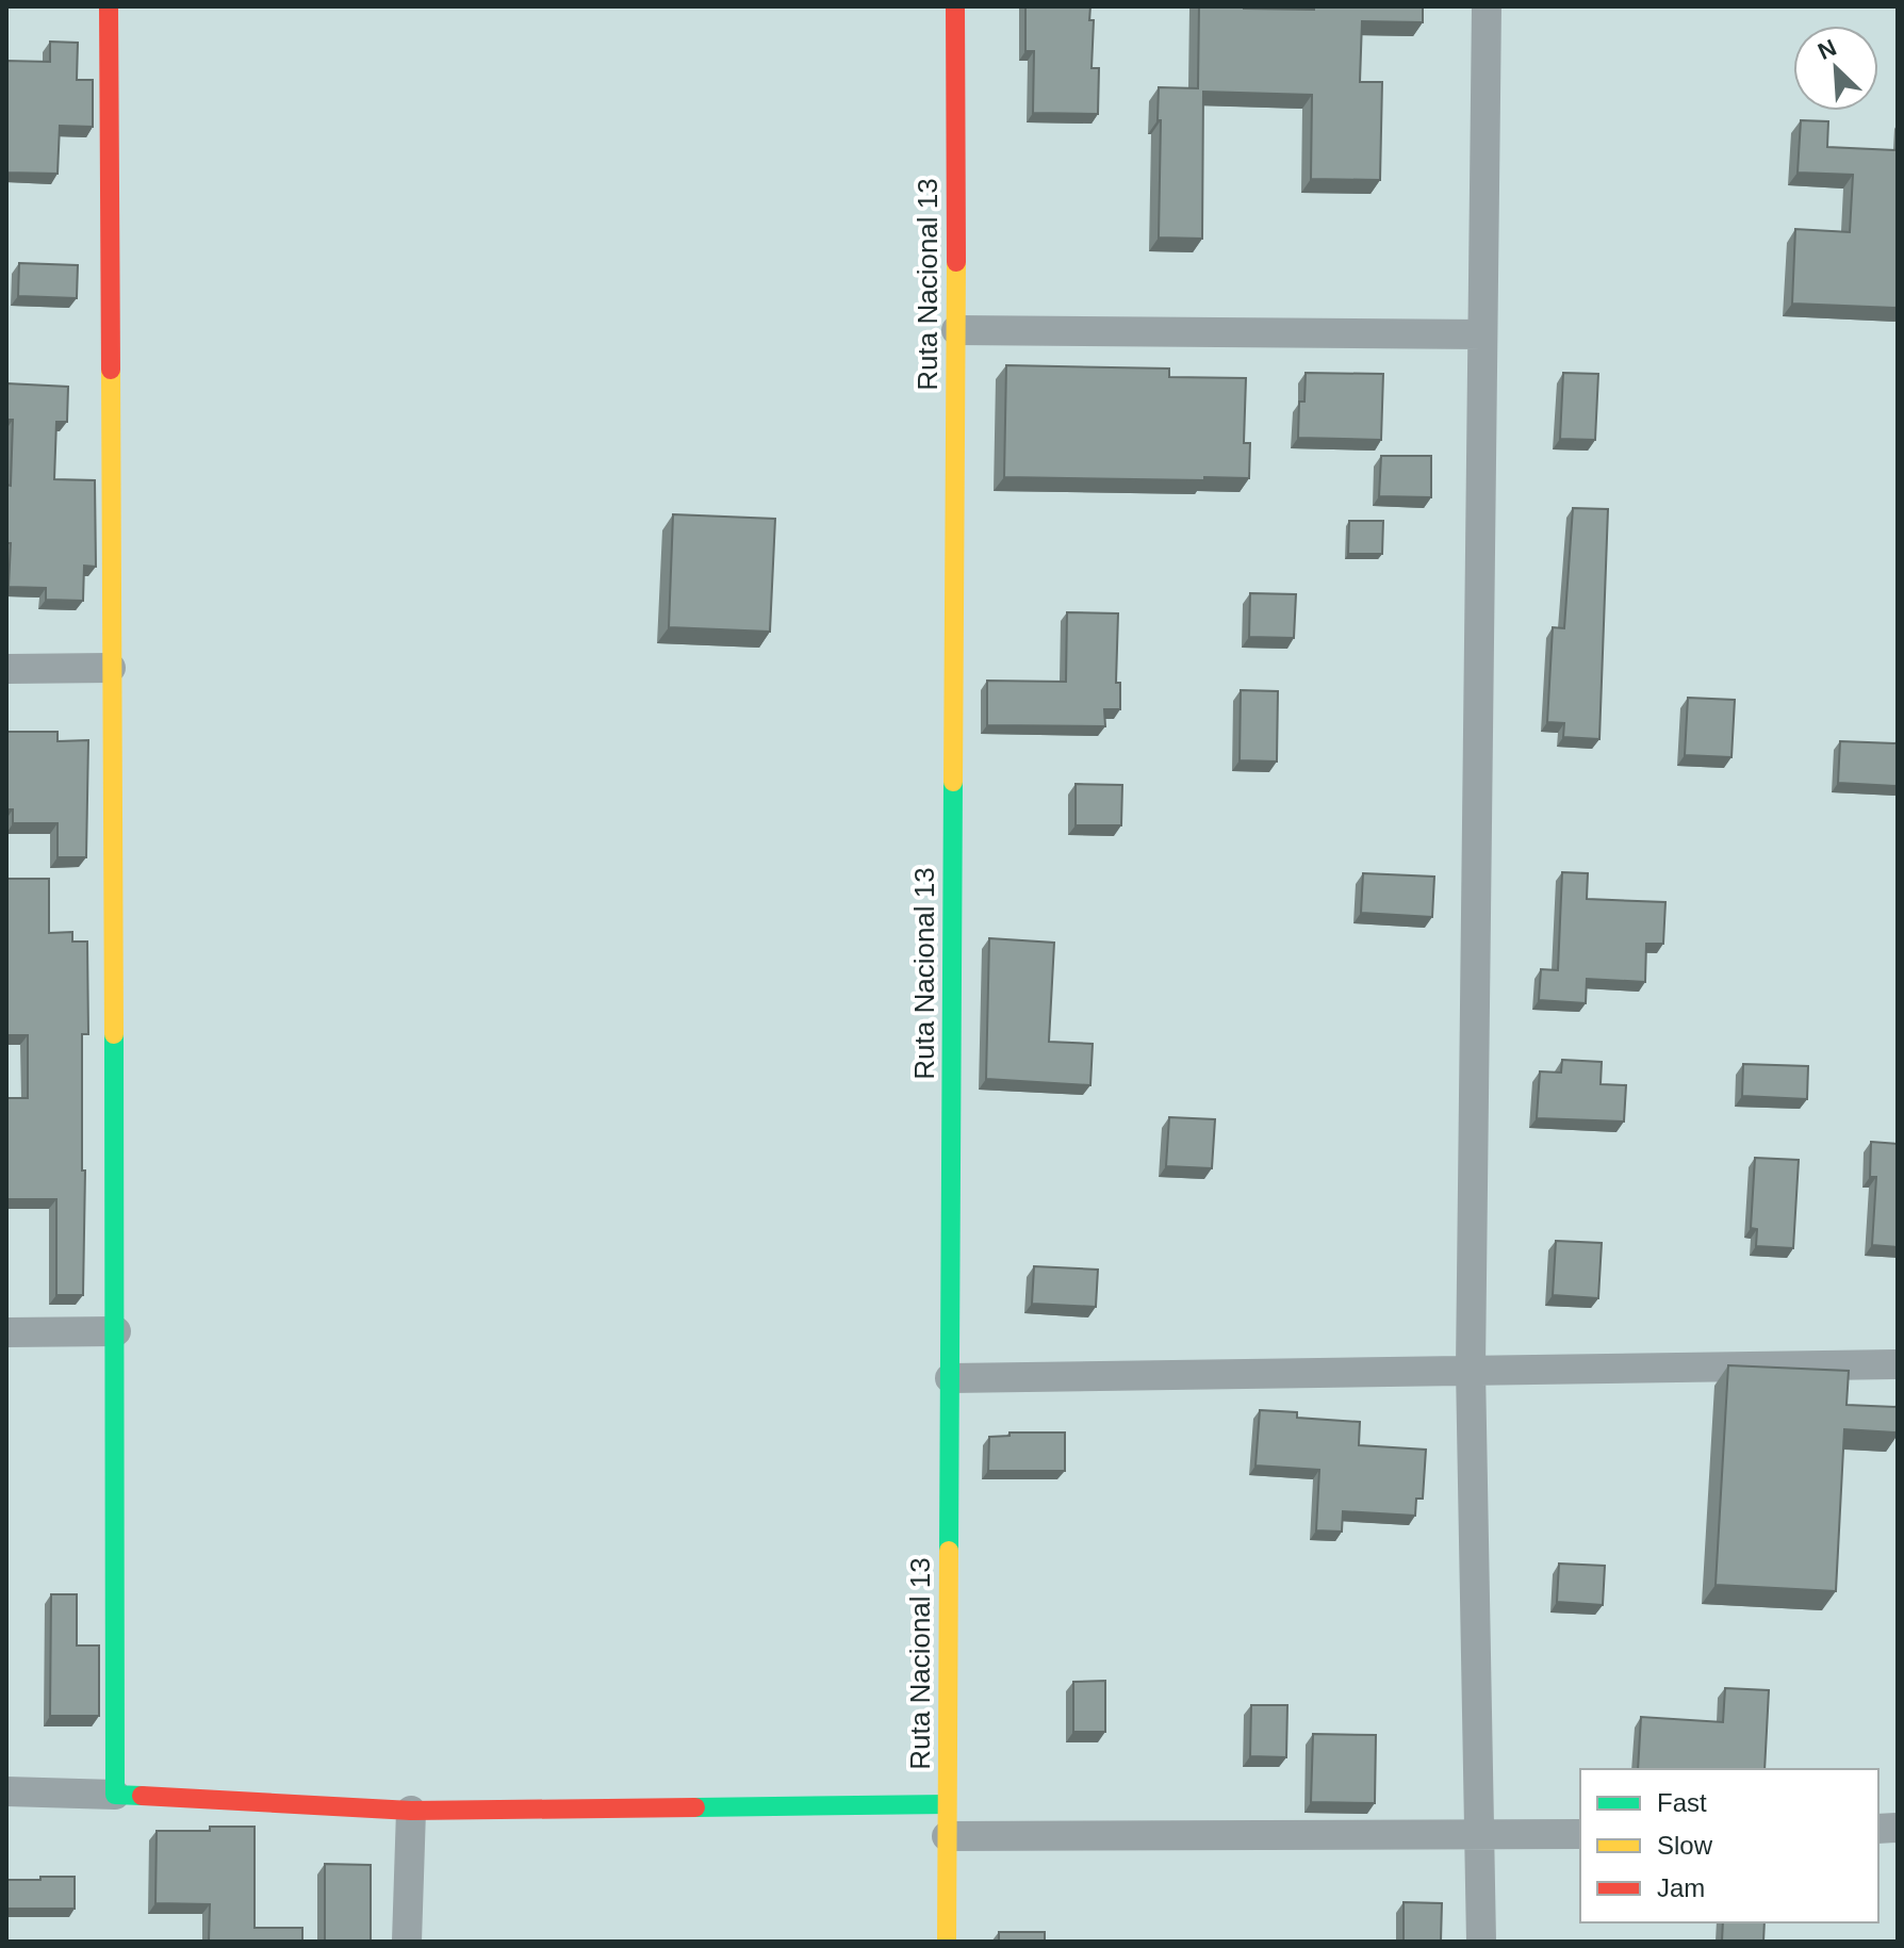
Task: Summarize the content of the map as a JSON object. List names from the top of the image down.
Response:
{
  "streets": {
    "main road": ["Ruta Nacional 13"]
  },
  "legend": ["Fast", "Slow", "Jam"],
  "north": "top left"
}
